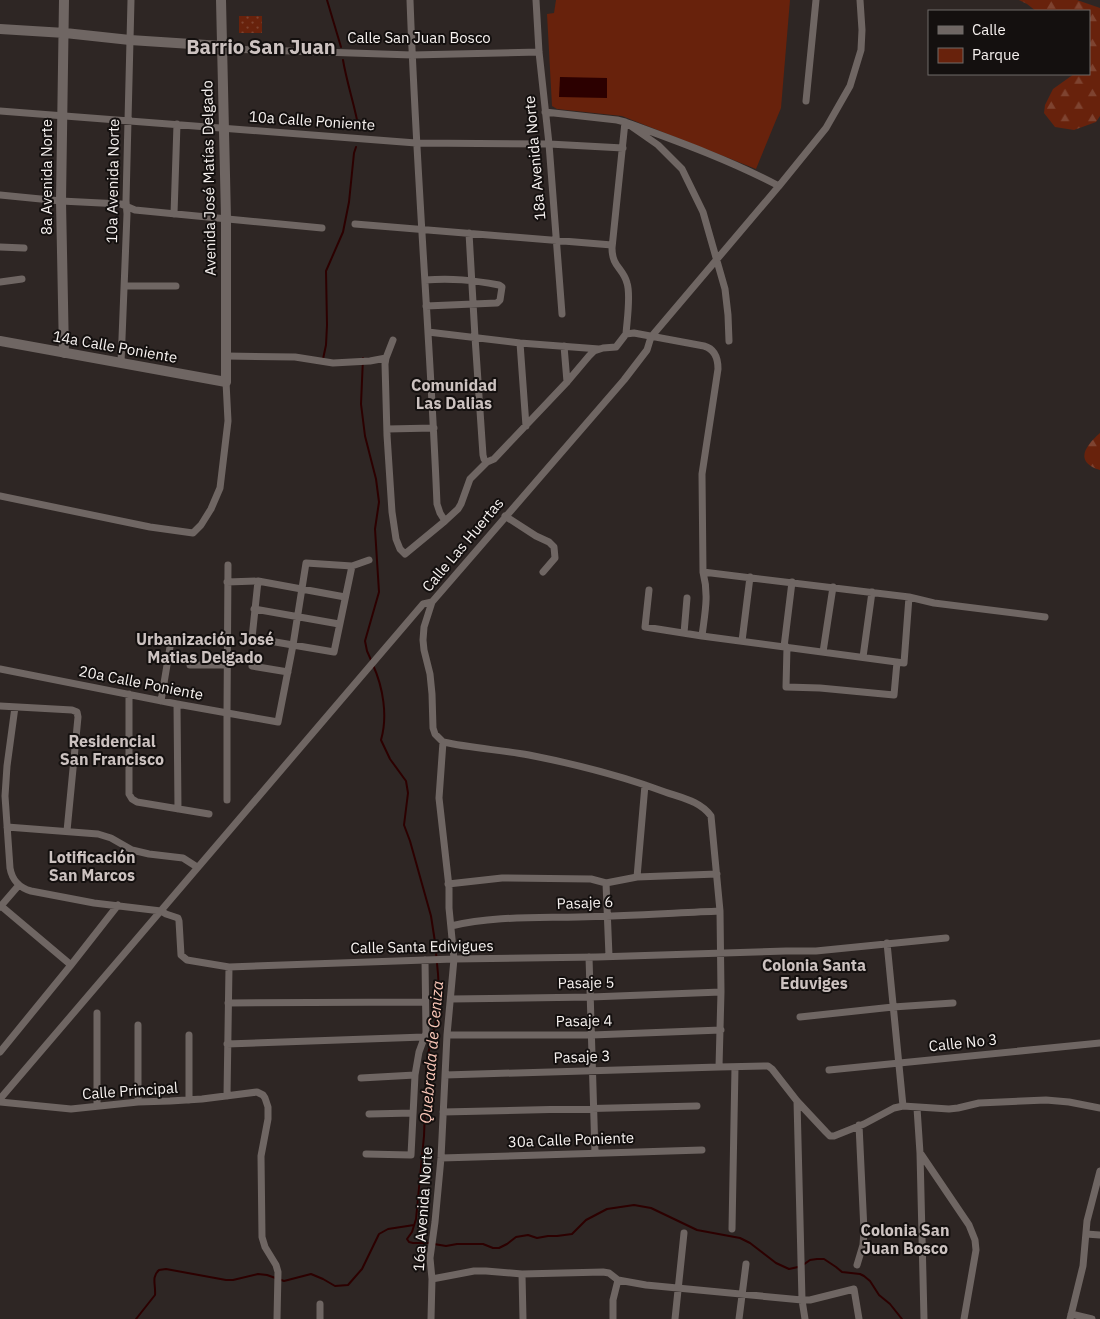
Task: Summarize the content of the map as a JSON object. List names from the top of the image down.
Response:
{
  "streets": {
    "street": [
      "Calle San Juan Bosco",
      "10a Calle Poniente",
      "18a Avenida Norte",
      "8a Avenida Norte",
      "Avenida José Matías Delgado",
      "10a Avenida Norte",
      "14a Calle Poniente",
      "Calle Las Huertas",
      "20a Calle Poniente",
      "Pasaje 6",
      "Calle Santa Edivigues",
      "Pasaje 5",
      "Pasaje 4",
      "Calle No 3",
      "Pasaje 3",
      "Calle Principal",
      "30a Calle Poniente",
      "16a Avenida Norte"
    ]
  },
  "crossings": [
    ["Calle San Juan Bosco", "18a Avenida Norte"],
    ["Calle San Juan Bosco", "8a Avenida Norte"],
    ["Calle San Juan Bosco", "Avenida José Matías Delgado"],
    ["Calle San Juan Bosco", "10a Avenida Norte"],
    ["10a Calle Poniente", "18a Avenida Norte"],
    ["10a Calle Poniente", "8a Avenida Norte"],
    ["10a Calle Poniente", "Avenida José Matías Delgado"],
    ["10a Calle Poniente", "10a Avenida Norte"],
    ["8a Avenida Norte", "14a Calle Poniente"],
    ["Avenida José Matías Delgado", "14a Calle Poniente"],
    ["10a Avenida Norte", "14a Calle Poniente"],
    ["Calle Las Huertas", "16a Avenida Norte"],
    ["Pasaje 6", "16a Avenida Norte"],
    ["Calle Santa Edivigues", "16a Avenida Norte"],
    ["Pasaje 5", "16a Avenida Norte"],
    ["Pasaje 4", "16a Avenida Norte"],
    ["Pasaje 3", "16a Avenida Norte"],
    ["30a Calle Poniente", "16a Avenida Norte"]
  ],
  "districts": [
    "Barrio San Juan",
    "Comunidad Las Dalias",
    "Urbanización José Matias Delgado",
    "Residencial San Francisco",
    "Lotificación San Marcos",
    "Colonia Santa Eduviges",
    "Colonia San Juan Bosco"
  ],
  "water": ["Quebrada de Ceniza"],
  "legend": ["Calle", "Parque"]
}
